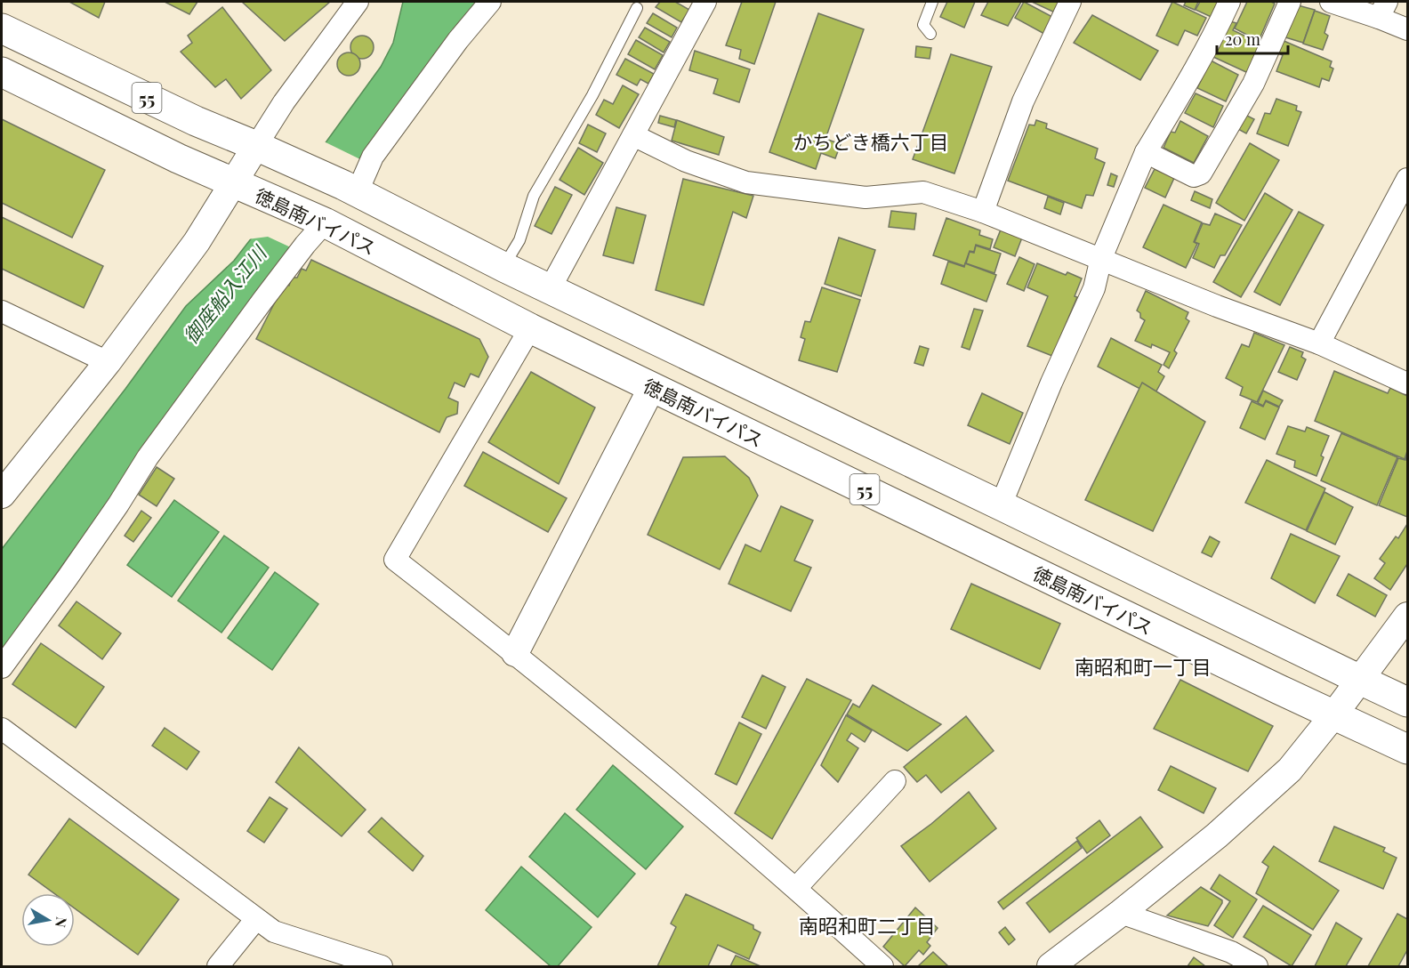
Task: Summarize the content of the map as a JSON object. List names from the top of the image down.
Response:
{
  "streets": {
    "highway": ["55", "徳島南バイパス"]
  },
  "districts": ["かちどき橋六丁目", "南昭和町一丁目", "南昭和町二丁目"],
  "water": ["御座船入江川"],
  "scale_bar": "20 m",
  "north": "right"
}
